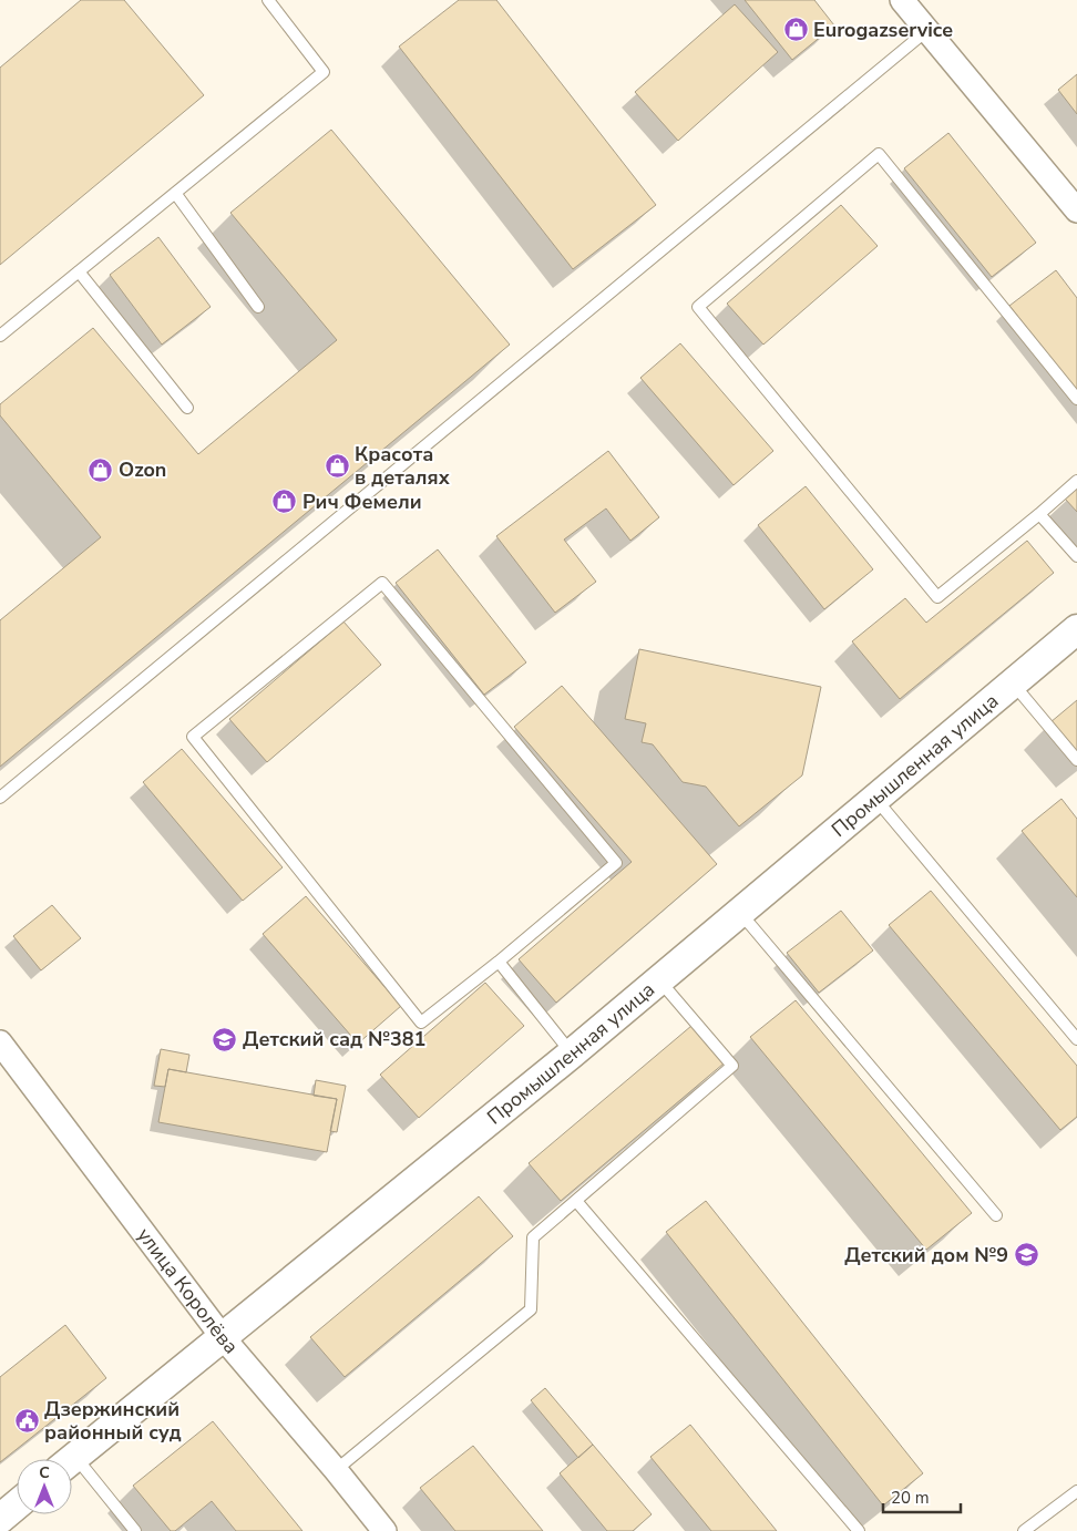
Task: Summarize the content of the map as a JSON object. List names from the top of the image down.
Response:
{
  "streets": {
    "street": ["Промышленная улица", "улица Королёва"]
  },
  "crossings": [
    ["Промышленная улица", "улица Королёва"]
  ],
  "places": {
    "shop": [
      "Eurogazservice",
      "Красота в деталях",
      "Ozon",
      "Рич Фемели"
    ],
    "school or university": ["Детский сад №381", "Детский дом №9"],
    "public building": ["Дзержинский районный суд"]
  },
  "scale_bar": "20 m",
  "north": "top"
}
